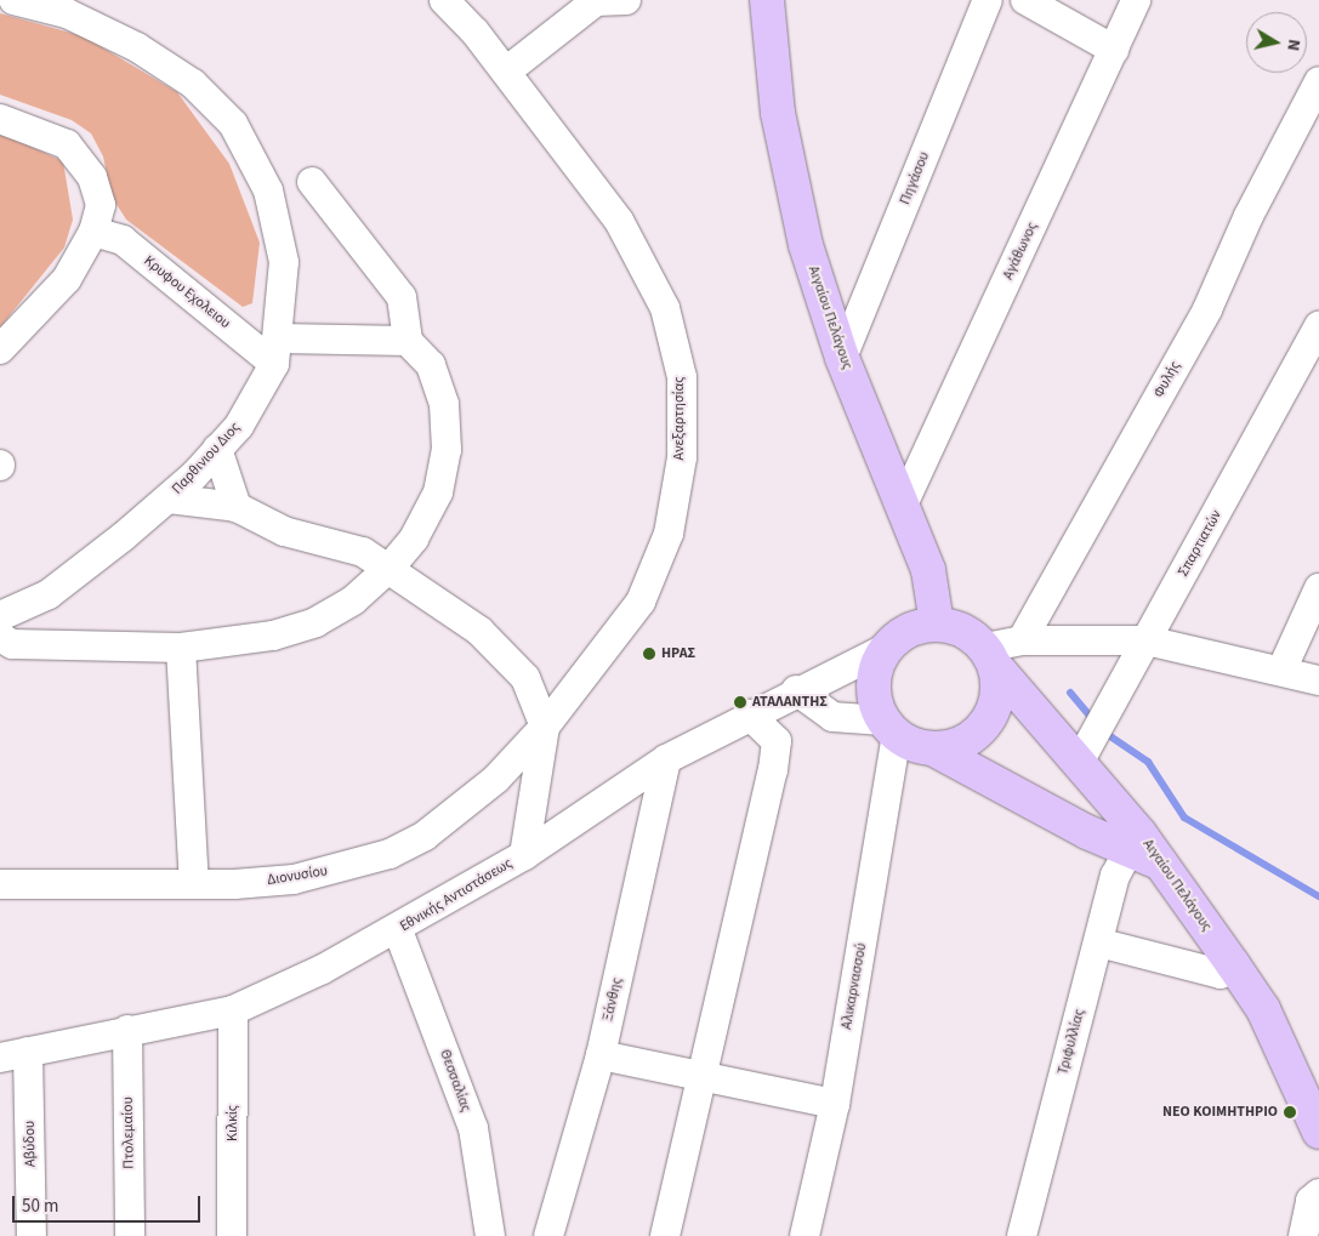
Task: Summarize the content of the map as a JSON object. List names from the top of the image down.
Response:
{
  "streets": {
    "main road": ["Αιγαίου Πελάγους"],
    "street": [
      "Πηγάσου",
      "Αγάθωνος",
      "Κρυφου Εχολειου",
      "Φυλής",
      "Ανεξαρτησίας",
      "Παρθινιου Διος",
      "Σπαρτιατών",
      "Διονυσίου",
      "Εθνικής Αντιστάσεως",
      "Αλικαρνασσού",
      "Ξάνθης",
      "Τριφυλλίας",
      "Θεσσαλίας",
      "Κιλκίς",
      "Πτολεμαίου",
      "Αβύδου"
    ]
  },
  "crossings": [
    ["Πηγάσου", "Αιγαίου Πελάγους"],
    ["Αγάθωνος", "Αιγαίου Πελάγους"],
    ["Κρυφου Εχολειου", "Παρθινιου Διος"],
    ["Αιγαίου Πελάγους", "Σπαρτιατών"],
    ["Αιγαίου Πελάγους", "Εθνικής Αντιστάσεως"],
    ["Αιγαίου Πελάγους", "Αλικαρνασσού"],
    ["Ανεξαρτησίας", "Διονυσίου"],
    ["Εθνικής Αντιστάσεως", "Αλικαρνασσού"],
    ["Εθνικής Αντιστάσεως", "Ξάνθης"],
    ["Εθνικής Αντιστάσεως", "Θεσσαλίας"],
    ["Εθνικής Αντιστάσεως", "Κιλκίς"],
    ["Εθνικής Αντιστάσεως", "Πτολεμαίου"],
    ["Εθνικής Αντιστάσεως", "Αβύδου"]
  ],
  "places": ["ΗΡΑΣ", "ΑΤΑΛΑΝΤΗΣ", "ΝΕΟ ΚΟΙΜΗΤΗΡΙΟ"],
  "scale_bar": "50 m",
  "north": "right"
}
